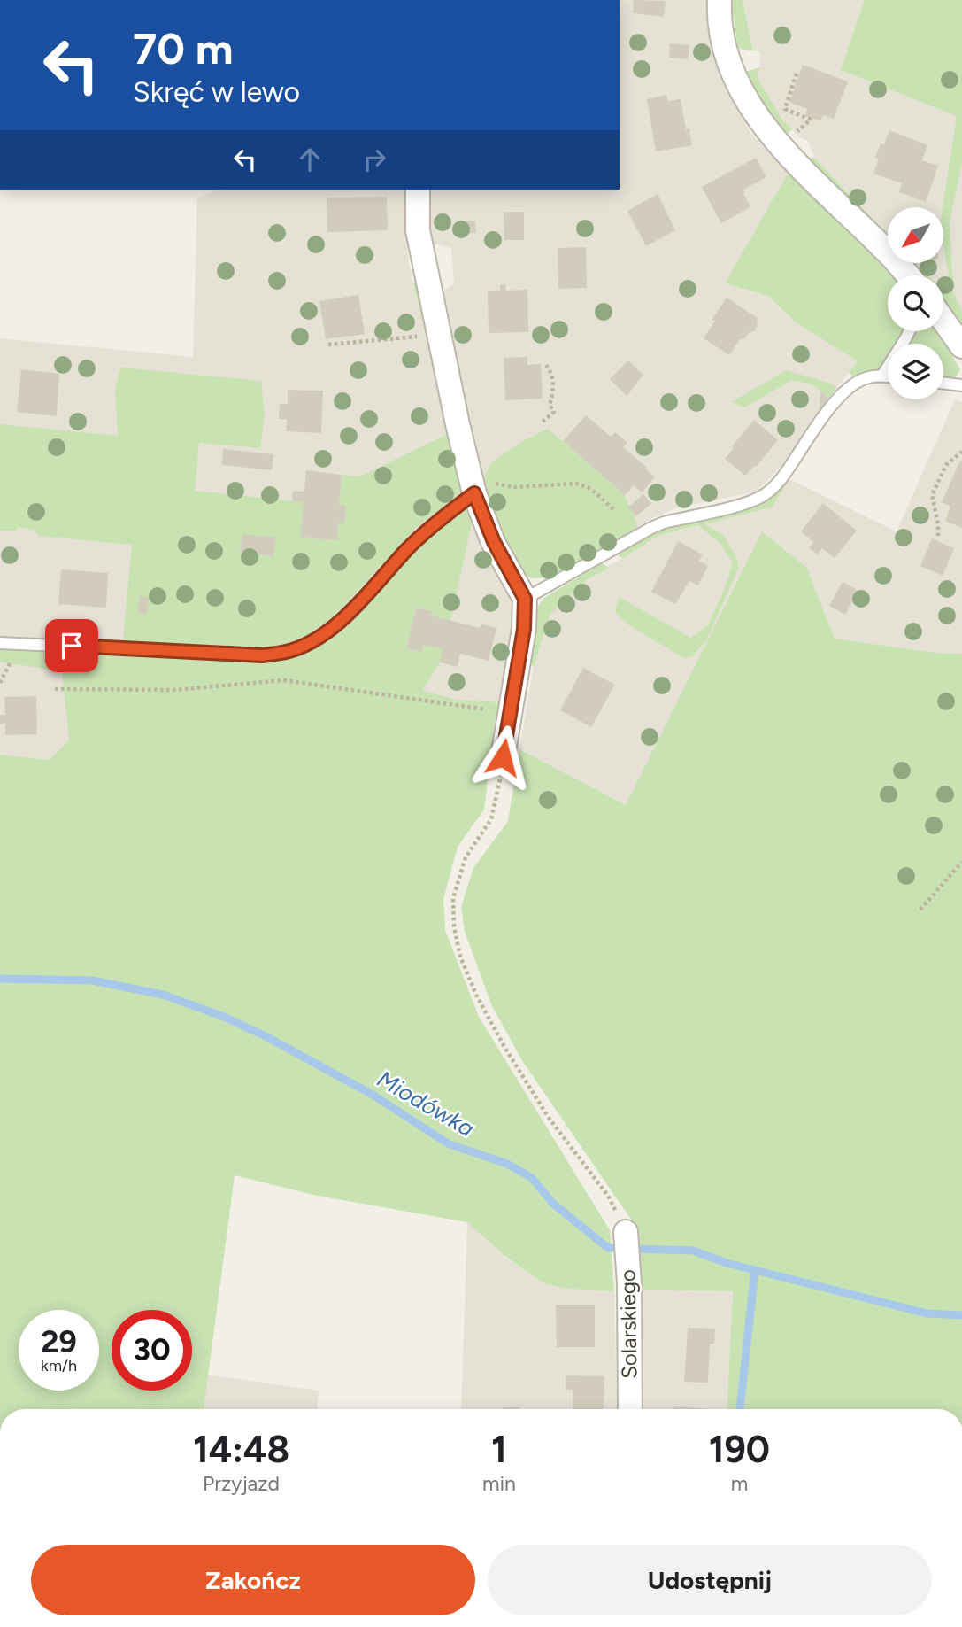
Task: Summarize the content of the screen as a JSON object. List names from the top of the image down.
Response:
{
  "streets": {
    "street": ["Solarskiego"]
  },
  "water": ["Miodówka"],
  "north": "bottom left",
  "page": {
    "turn": ["70 m", "Skręć w lewo"],
    "speed": "29 km/h",
    "limit": "30",
    "eta": [
      "14:48",
      "Przyjazd",
      "1",
      "min",
      "190",
      "m"
    ],
    "buttons": ["Zakończ", "Udostępnij"]
  }
}
